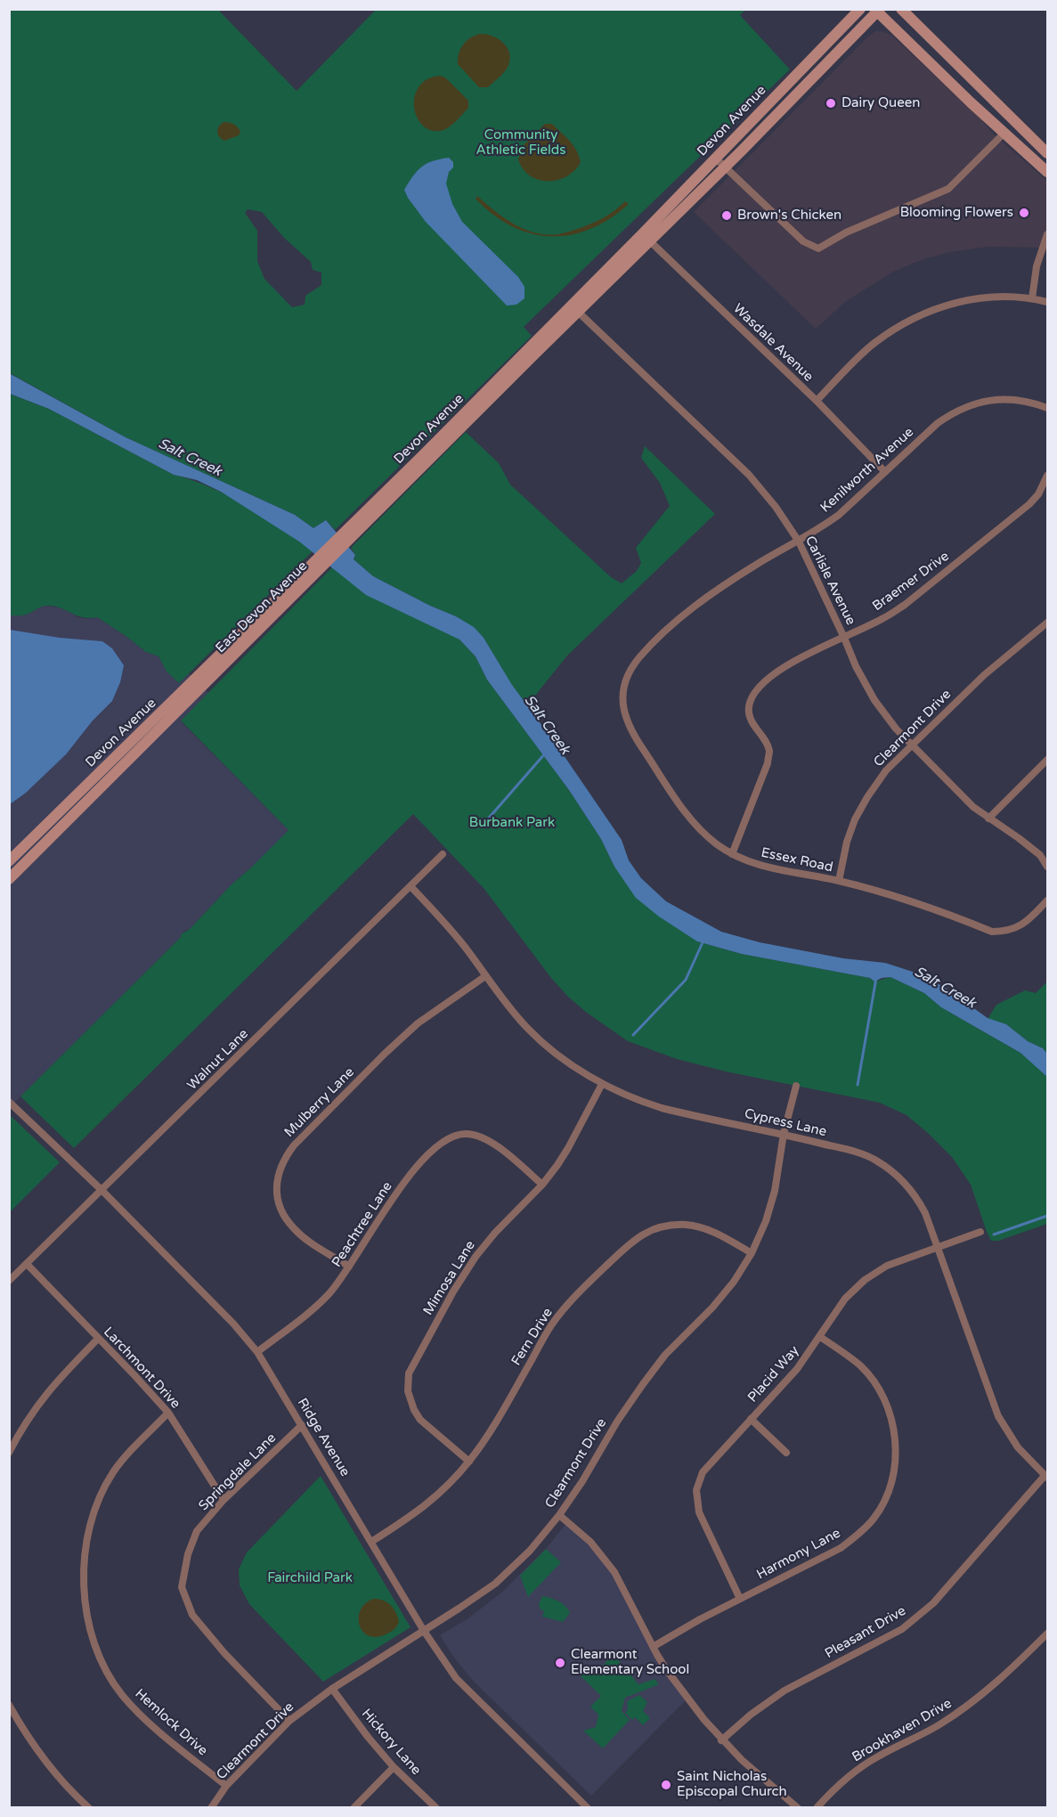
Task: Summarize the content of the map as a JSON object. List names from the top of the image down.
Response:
{
  "streets": {
    "main road": ["Devon Avenue", "East Devon Avenue"],
    "street": [
      "Wasdale Avenue",
      "Kenilworth Avenue",
      "Carlisle Avenue",
      "Braemer Drive",
      "Clearmont Drive",
      "Essex Road",
      "Walnut Lane",
      "Mulberry Lane",
      "Cypress Lane",
      "Peachtree Lane",
      "Mimosa Lane",
      "Fern Drive",
      "Larchmont Drive",
      "Placid Way",
      "Ridge Avenue",
      "Springdale Lane",
      "Harmony Lane",
      "Pleasant Drive",
      "Hemlock Drive",
      "Brookhaven Drive",
      "Hickory Lane"
    ]
  },
  "crossings": [
    ["Devon Avenue", "Wasdale Avenue"],
    ["Devon Avenue", "Carlisle Avenue"],
    ["Devon Avenue", "East Devon Avenue"],
    ["Wasdale Avenue", "Kenilworth Avenue"],
    ["Kenilworth Avenue", "Carlisle Avenue"],
    ["Kenilworth Avenue", "Essex Road"],
    ["Carlisle Avenue", "Braemer Drive"],
    ["Carlisle Avenue", "Clearmont Drive"],
    ["Braemer Drive", "Essex Road"],
    ["Clearmont Drive", "Essex Road"],
    ["Clearmont Drive", "Cypress Lane"],
    ["Clearmont Drive", "Fern Drive"],
    ["Clearmont Drive", "Ridge Avenue"],
    ["Clearmont Drive", "Springdale Lane"],
    ["Clearmont Drive", "Hemlock Drive"],
    ["Clearmont Drive", "Hickory Lane"],
    ["Walnut Lane", "Cypress Lane"],
    ["Walnut Lane", "Larchmont Drive"],
    ["Walnut Lane", "Ridge Avenue"],
    ["Mulberry Lane", "Cypress Lane"],
    ["Mulberry Lane", "Peachtree Lane"],
    ["Cypress Lane", "Mimosa Lane"],
    ["Cypress Lane", "Placid Way"],
    ["Cypress Lane", "Pleasant Drive"],
    ["Peachtree Lane", "Mimosa Lane"],
    ["Peachtree Lane", "Ridge Avenue"],
    ["Mimosa Lane", "Fern Drive"],
    ["Fern Drive", "Ridge Avenue"],
    ["Larchmont Drive", "Springdale Lane"],
    ["Larchmont Drive", "Hemlock Drive"],
    ["Placid Way", "Harmony Lane"],
    ["Ridge Avenue", "Springdale Lane"]
  ],
  "water": ["Salt Creek"],
  "parks": ["Community Athletic Fields", "Burbank Park", "Fairchild Park"],
  "places": [
    "Dairy Queen",
    "Blooming Flowers",
    "Brown's Chicken",
    "Clearmont Elementary School",
    "Saint Nicholas Episcopal Church"
  ]
}
